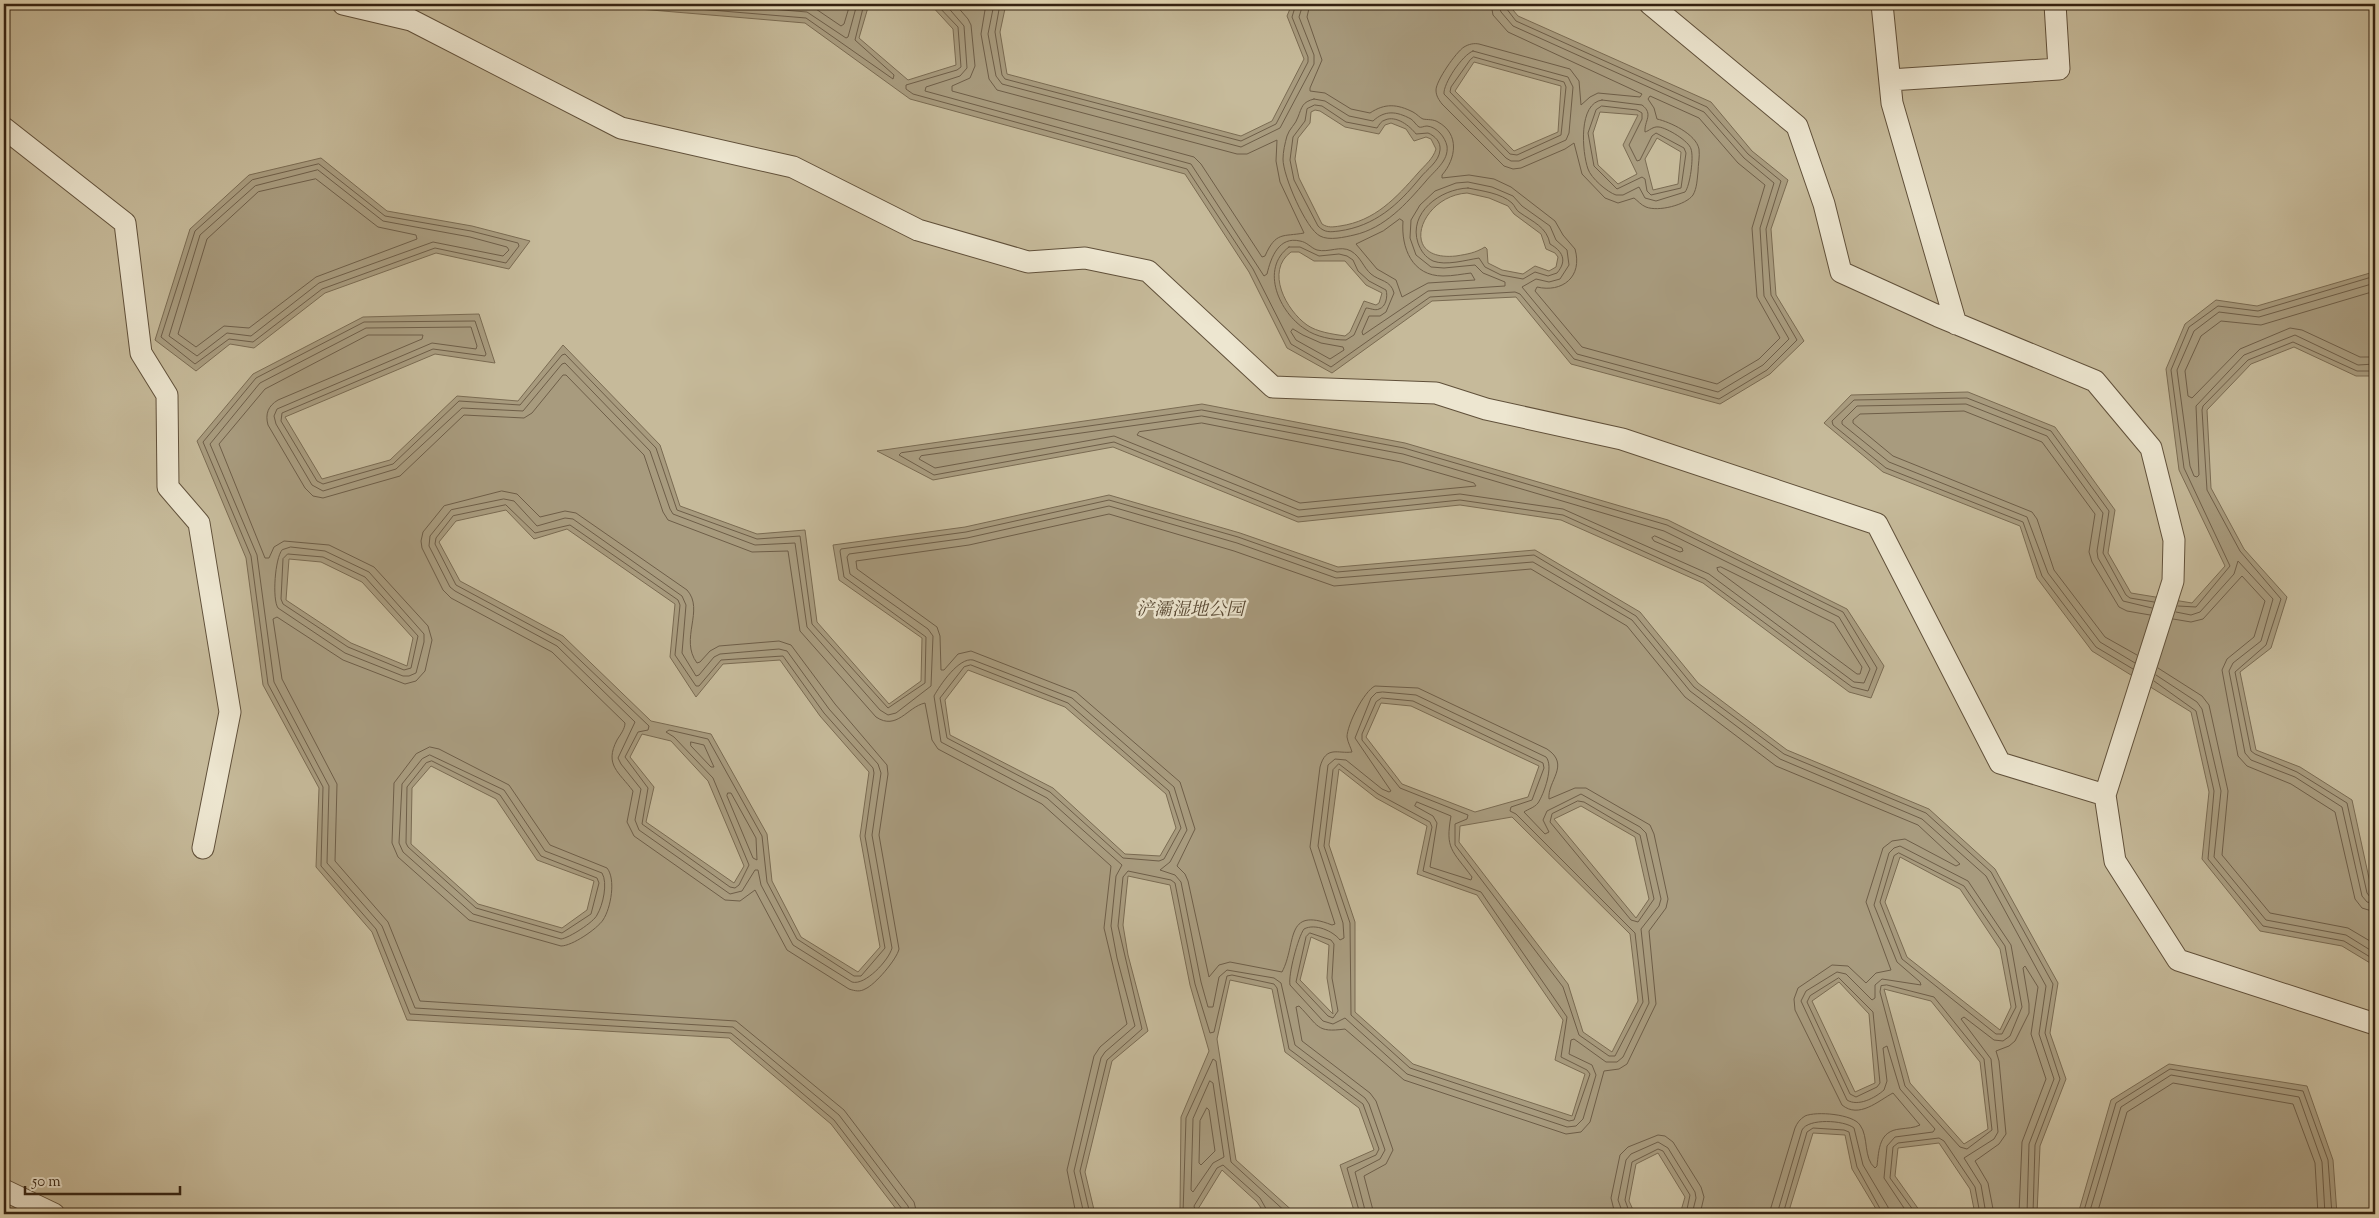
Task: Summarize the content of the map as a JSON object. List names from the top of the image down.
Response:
{
  "parks": ["浐灞湿地公园"],
  "scale_bar": "50 m"
}
